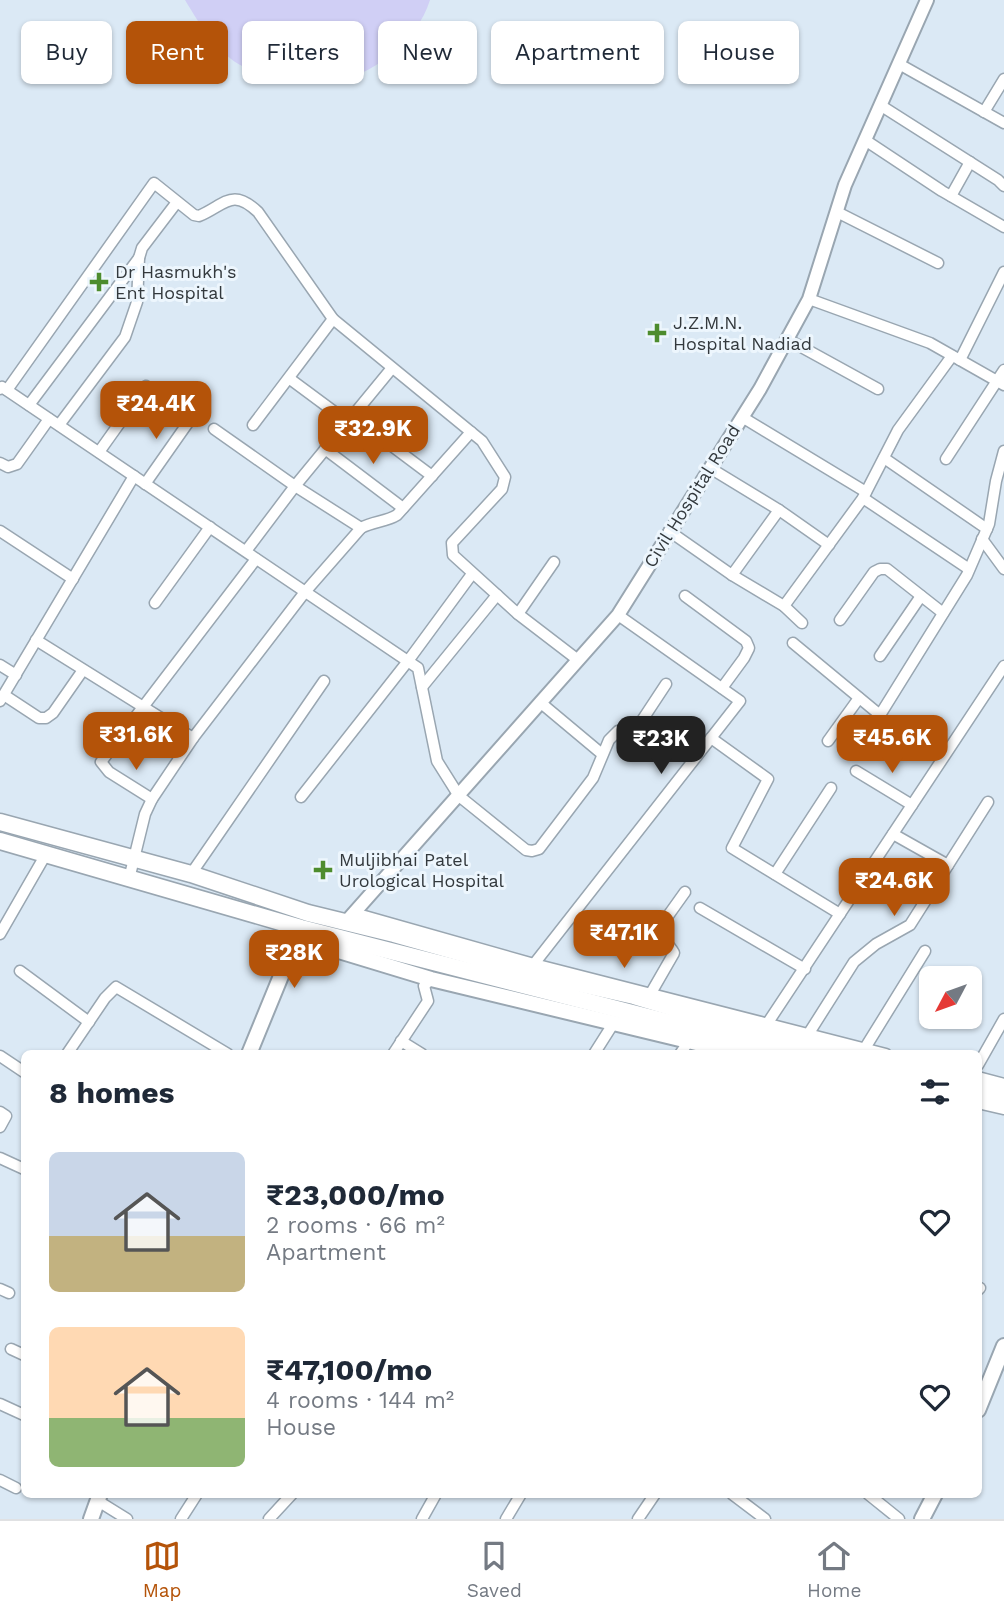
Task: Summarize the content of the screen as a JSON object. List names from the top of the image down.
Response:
{
  "streets": {
    "street": ["Civil Hospital Road"]
  },
  "places": {
    "health": ["Dr Hasmukh's Ent Hospital", "J.Z.M.N. Hospital Nadiad", "Muljibhai Patel Urological Hospital"]
  },
  "north": "bottom left",
  "page": {
    "chip": [
      "Buy",
      "Rent",
      "Filters",
      "New",
      "Apartment",
      "House"
    ],
    "price": [
      "₹24.4K",
      "₹32.9K",
      "₹31.6K",
      "₹45.6K",
      "₹23K",
      "₹24.6K",
      "₹47.1K",
      "₹28K"
    ],
    "heading": "8 homes",
    "list": [
      {
        "name": "₹23,000/mo",
        "note": "2 rooms · 66 m² · Apartment"
      },
      {
        "name": "₹47,100/mo",
        "note": "4 rooms · 144 m² · House"
      }
    ],
    "tabs": ["Map", "Saved", "Home"]
  }
}
